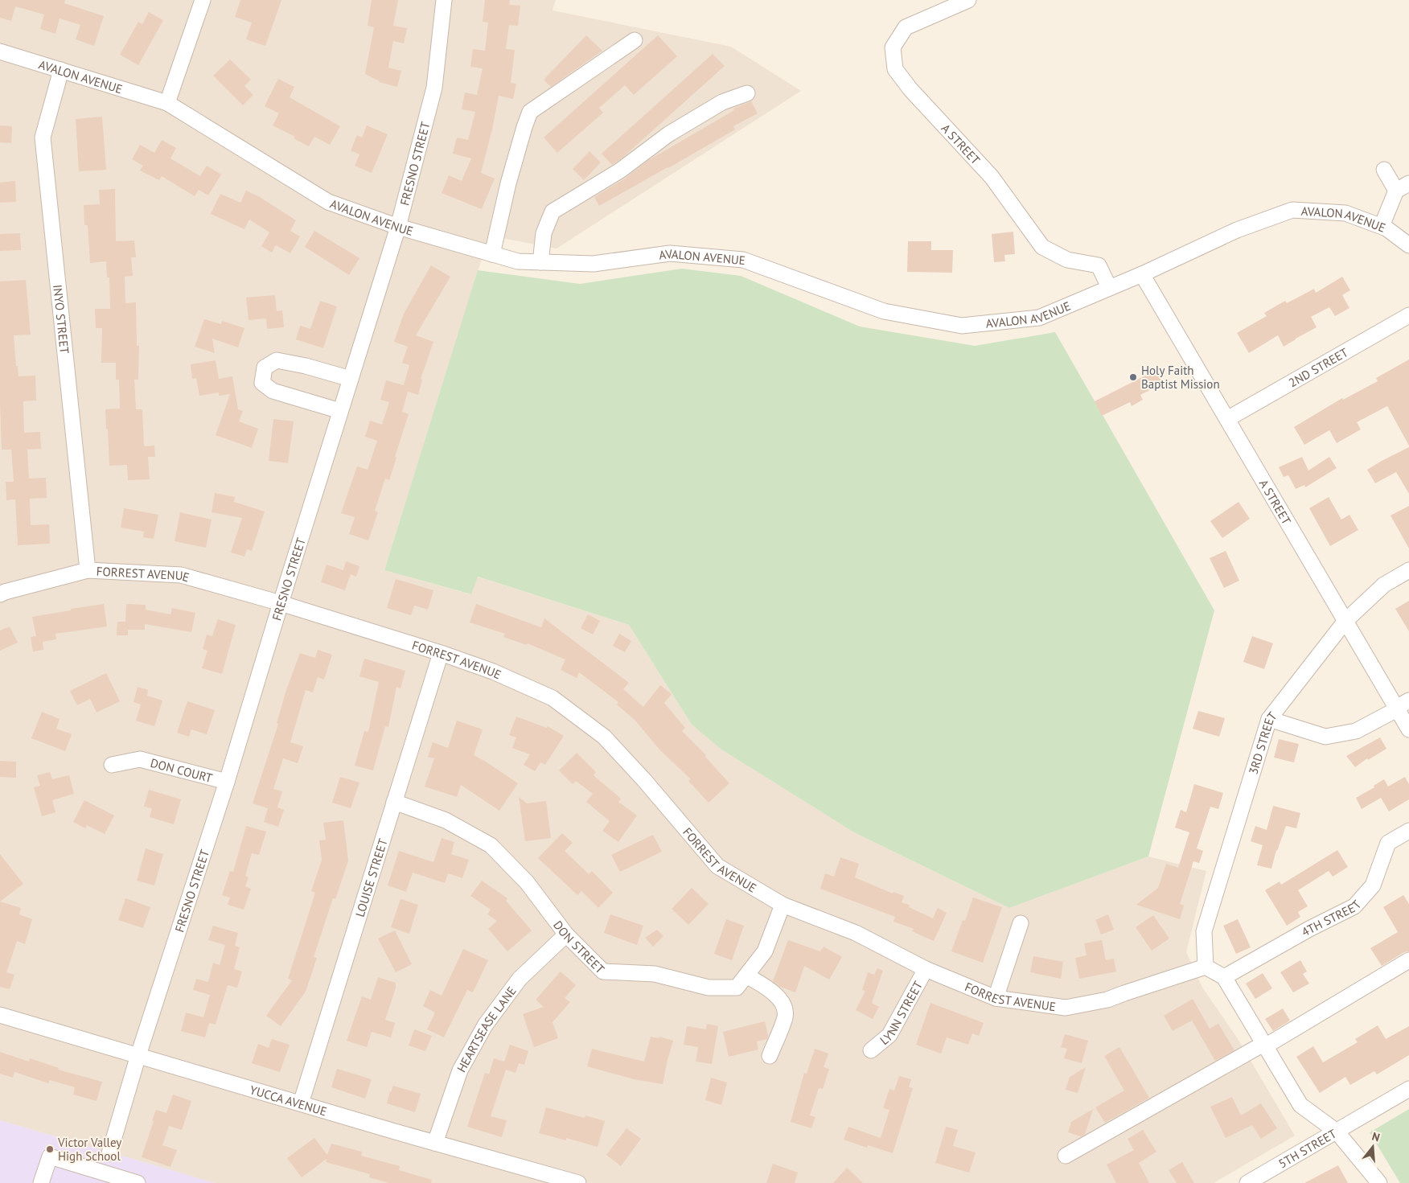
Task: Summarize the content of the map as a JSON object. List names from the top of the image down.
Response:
{
  "streets": {
    "street": [
      "AVALON AVENUE",
      "A STREET",
      "FRESNO STREET",
      "INYO STREET",
      "2ND STREET",
      "FORREST AVENUE",
      "3RD STREET",
      "DON COURT",
      "LOUISE STREET",
      "4TH STREET",
      "DON STREET",
      "LYNN STREET",
      "HEARTSEASE LANE",
      "YUCCA AVENUE",
      "5TH STREET"
    ]
  },
  "crossings": [
    ["AVALON AVENUE", "A STREET"],
    ["AVALON AVENUE", "FRESNO STREET"],
    ["AVALON AVENUE", "INYO STREET"],
    ["A STREET", "2ND STREET"],
    ["A STREET", "3RD STREET"],
    ["FRESNO STREET", "FORREST AVENUE"],
    ["FRESNO STREET", "DON COURT"],
    ["FRESNO STREET", "YUCCA AVENUE"],
    ["INYO STREET", "FORREST AVENUE"],
    ["FORREST AVENUE", "3RD STREET"],
    ["FORREST AVENUE", "LOUISE STREET"],
    ["FORREST AVENUE", "DON STREET"],
    ["FORREST AVENUE", "LYNN STREET"],
    ["LOUISE STREET", "DON STREET"],
    ["LOUISE STREET", "YUCCA AVENUE"],
    ["DON STREET", "HEARTSEASE LANE"],
    ["HEARTSEASE LANE", "YUCCA AVENUE"]
  ],
  "places": ["Holy Faith Baptist Mission", "Victor Valley High School"],
  "north": "top"
}
